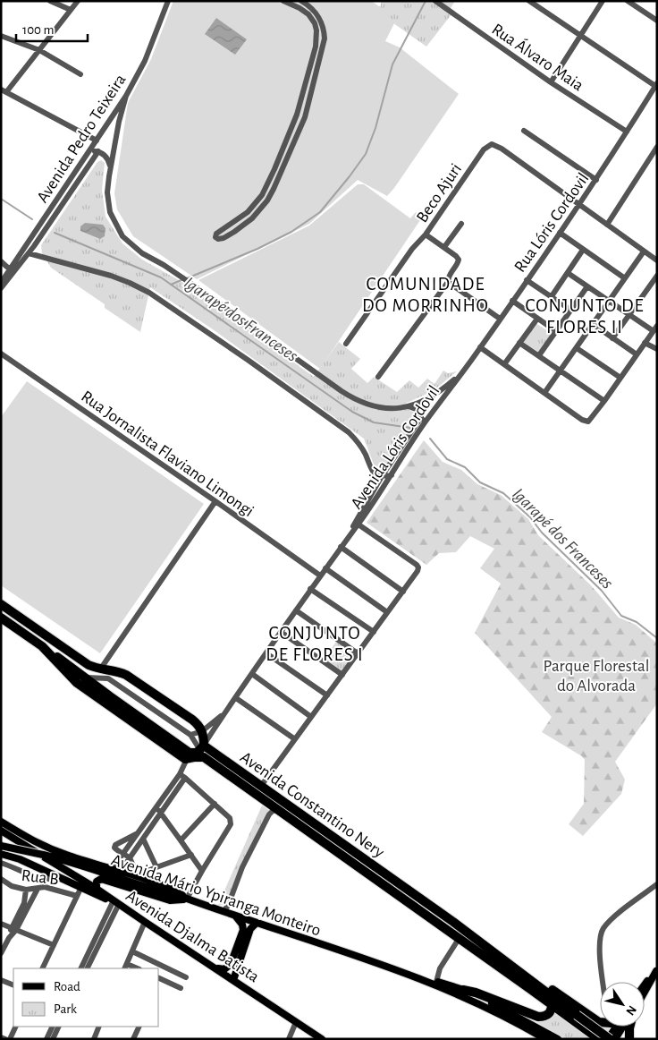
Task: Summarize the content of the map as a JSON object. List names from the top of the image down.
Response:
{
  "streets": {
    "highway": ["Avenida Constantino Nery"],
    "main road": ["Avenida Mário Ypiranga Monteiro", "Avenida Djalma Batista"],
    "street": [
      "Rua Álvaro Maia",
      "Avenida Pedro Teixeira",
      "Beco Ajuri",
      "Rua Lóris Cordovil",
      "Avenida Lóris Cordovil",
      "Rua Jornalista Flaviano Limongi",
      "Rua B"
    ]
  },
  "crossings": [
    ["Rua Álvaro Maia", "Rua Lóris Cordovil"],
    ["Beco Ajuri", "Rua Lóris Cordovil"],
    ["Rua Lóris Cordovil", "Avenida Lóris Cordovil"],
    ["Avenida Lóris Cordovil", "Rua Jornalista Flaviano Limongi"],
    ["Avenida Lóris Cordovil", "Avenida Constantino Nery"],
    ["Avenida Mário Ypiranga Monteiro", "Avenida Djalma Batista"]
  ],
  "districts": ["COMUNIDADE DO MORRINHO", "CONJUNTO DE FLORES II", "CONJUNTO DE FLORES I"],
  "water": ["Igarapé dos Franceses"],
  "parks": ["Parque Florestal do Alvorada"],
  "legend": ["Road", "Park"],
  "scale_bar": "100 m",
  "north": "bottom right"
}
